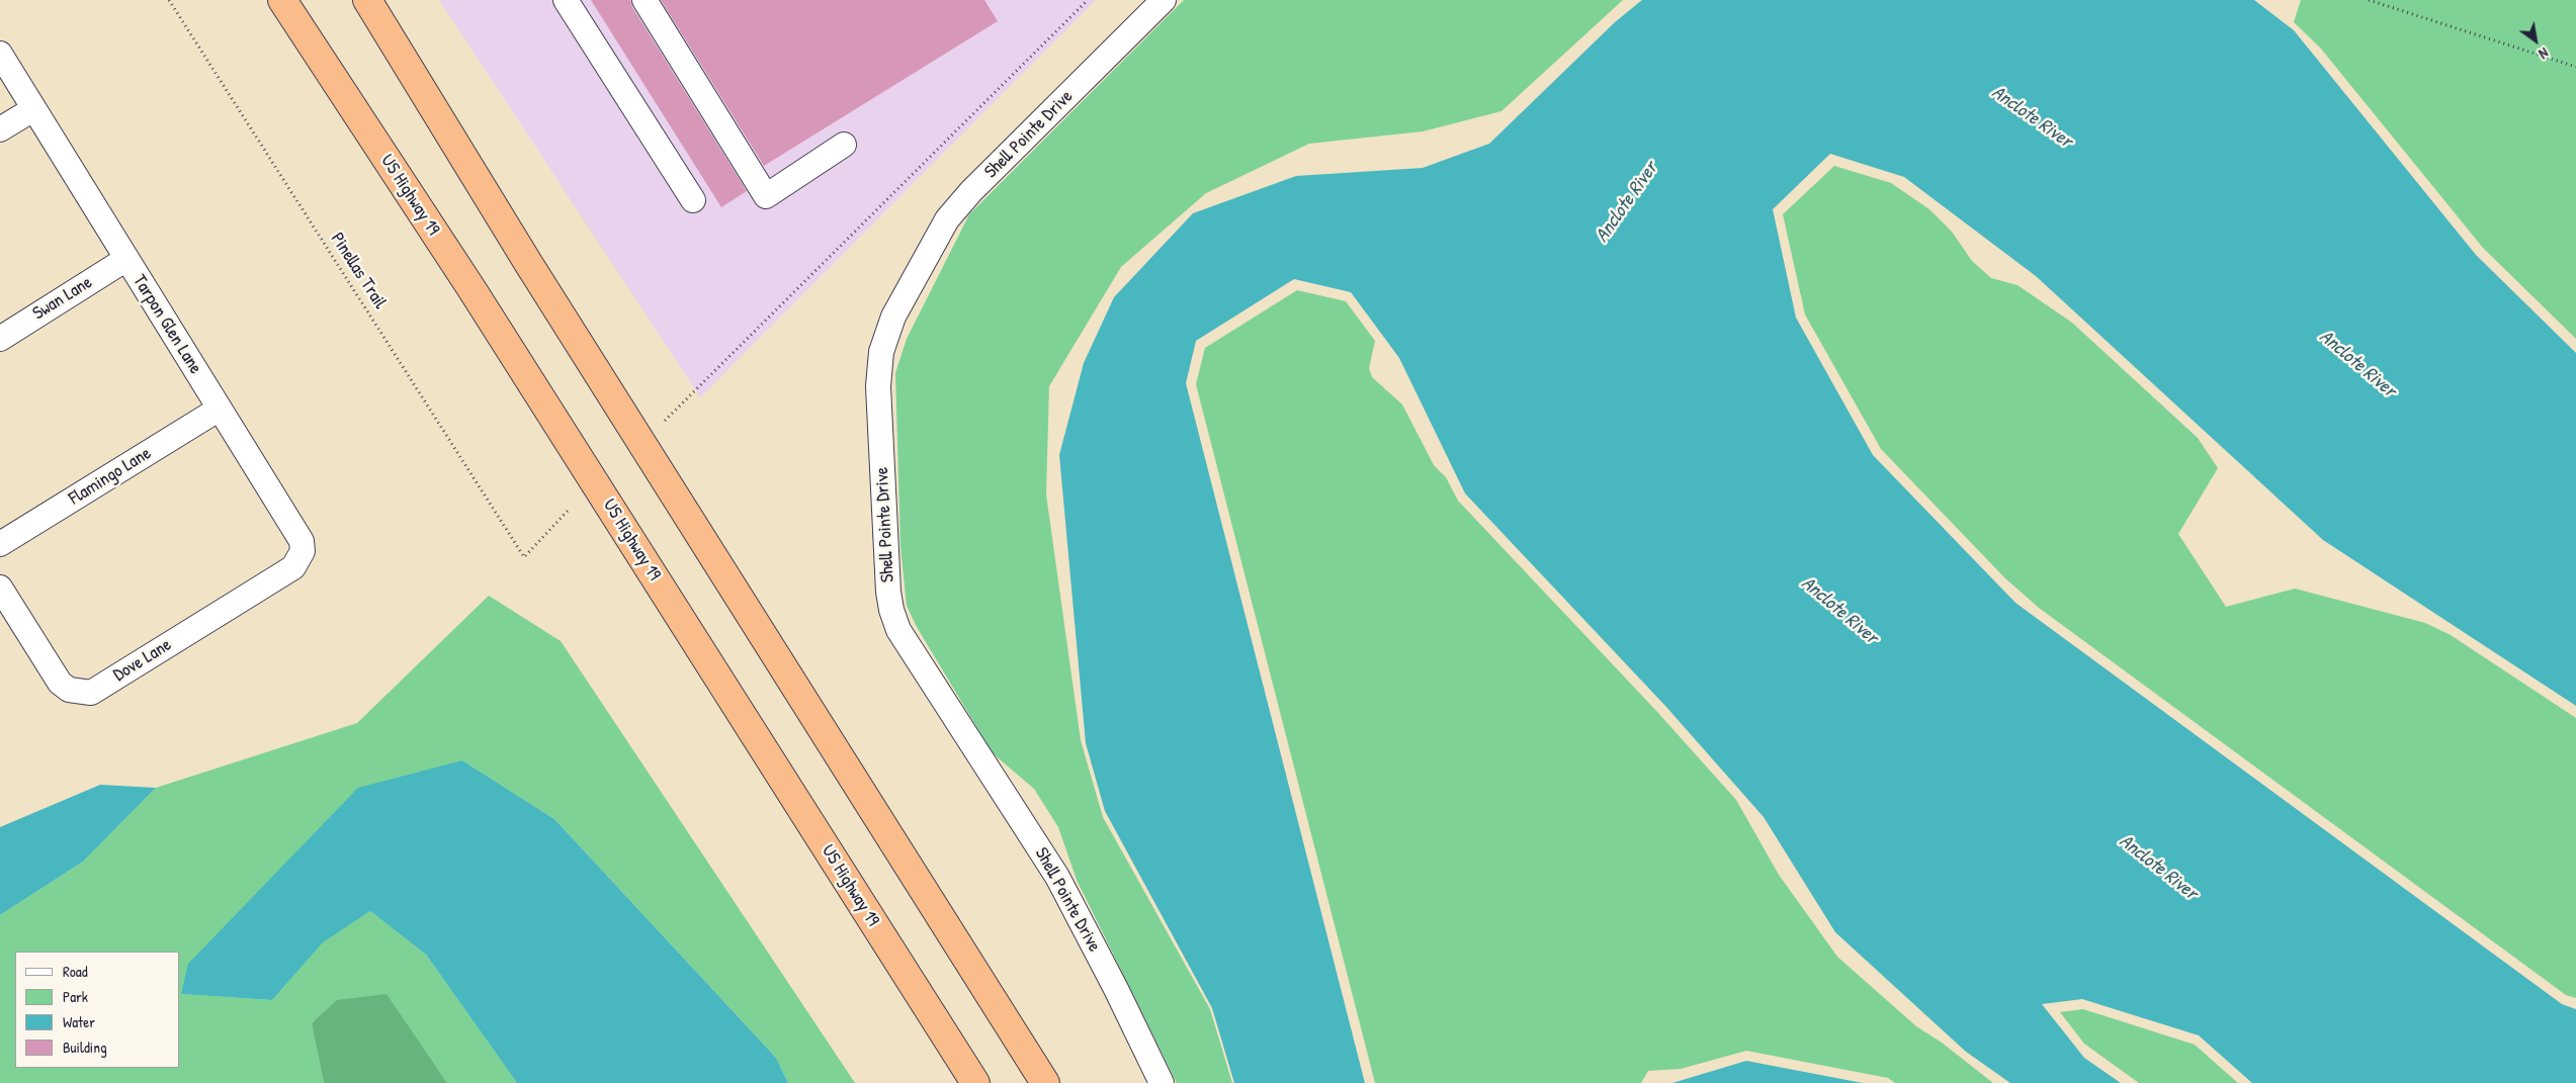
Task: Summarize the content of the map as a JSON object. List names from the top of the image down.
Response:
{
  "streets": {
    "highway": ["US Highway 19"],
    "street": [
      "Shell Pointe Drive",
      "Swan Lane",
      "Tarpon Glen Lane",
      "Flamingo Lane",
      "Dove Lane"
    ],
    "path": ["Pinellas Trail"]
  },
  "crossings": [
    ["Swan Lane", "Tarpon Glen Lane"],
    ["Tarpon Glen Lane", "Flamingo Lane"],
    ["Tarpon Glen Lane", "Dove Lane"]
  ],
  "water": ["Anclote River"],
  "legend": [
    "Road",
    "Park",
    "Water",
    "Building"
  ],
  "north": "bottom right"
}
